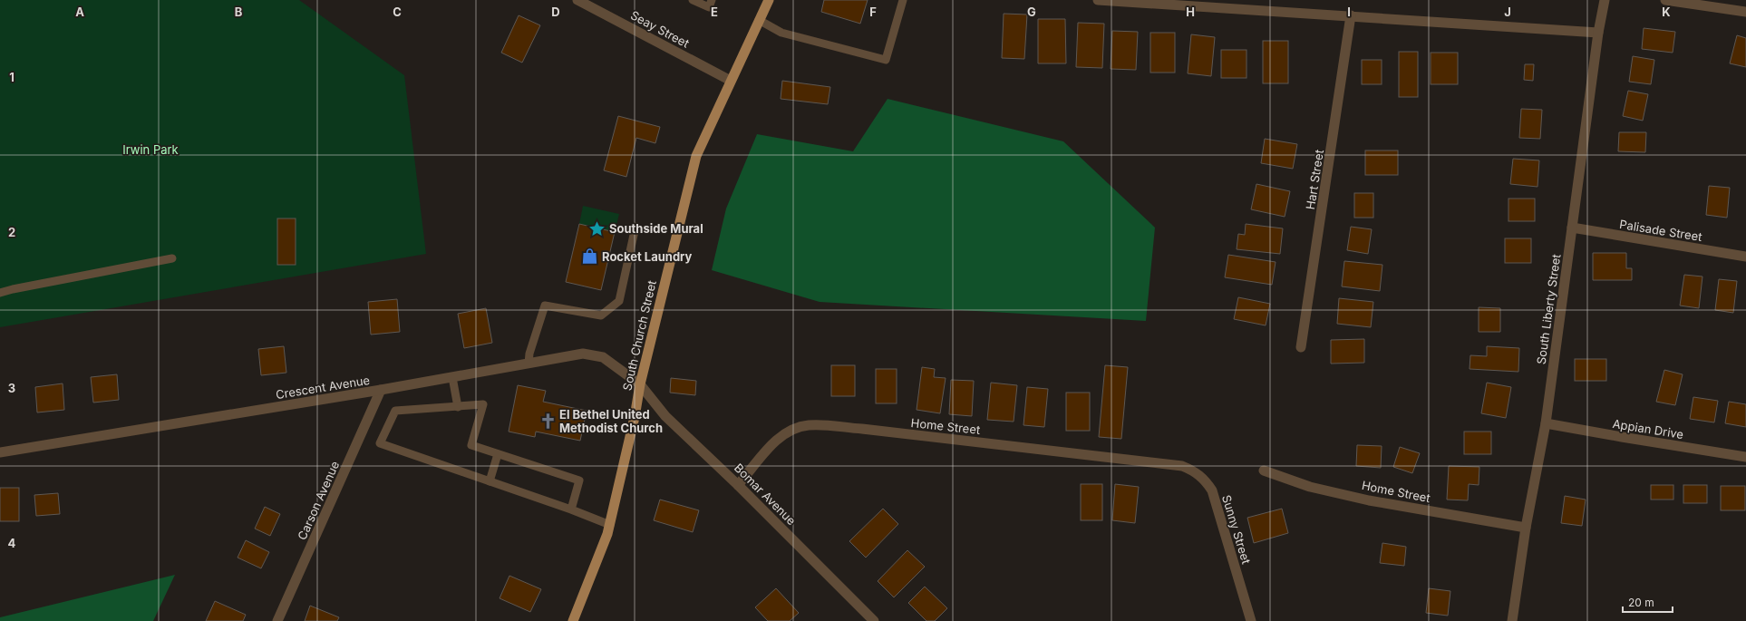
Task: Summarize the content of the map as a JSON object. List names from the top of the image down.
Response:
{
  "streets": {
    "main road": ["South Church Street"],
    "street": [
      "Seay Street",
      "Hart Street",
      "Palisade Street",
      "South Liberty Street",
      "Crescent Avenue",
      "Home Street",
      "Appian Drive",
      "Bomar Avenue",
      "Carson Avenue",
      "Sunny Street"
    ]
  },
  "crossings": [
    ["Seay Street", "South Church Street"],
    ["Palisade Street", "South Liberty Street"],
    ["South Liberty Street", "Home Street"],
    ["South Liberty Street", "Appian Drive"],
    ["South Church Street", "Crescent Avenue"],
    ["South Church Street", "Bomar Avenue"],
    ["Crescent Avenue", "Bomar Avenue"],
    ["Crescent Avenue", "Carson Avenue"],
    ["Home Street", "Bomar Avenue"],
    ["Home Street", "Sunny Street"]
  ],
  "parks": ["Irwin Park"],
  "places": {
    "place": ["Southside Mural"],
    "shop": ["Rocket Laundry"],
    "church": ["El Bethel United Methodist Church"]
  },
  "scale_bar": "20 m",
  "grid": {
    "columns": [
      "A",
      "B",
      "C",
      "D",
      "E",
      "F",
      "G",
      "H",
      "I",
      "J",
      "K"
    ],
    "rows": [
      "1",
      "2",
      "3",
      "4"
    ]
  }
}
